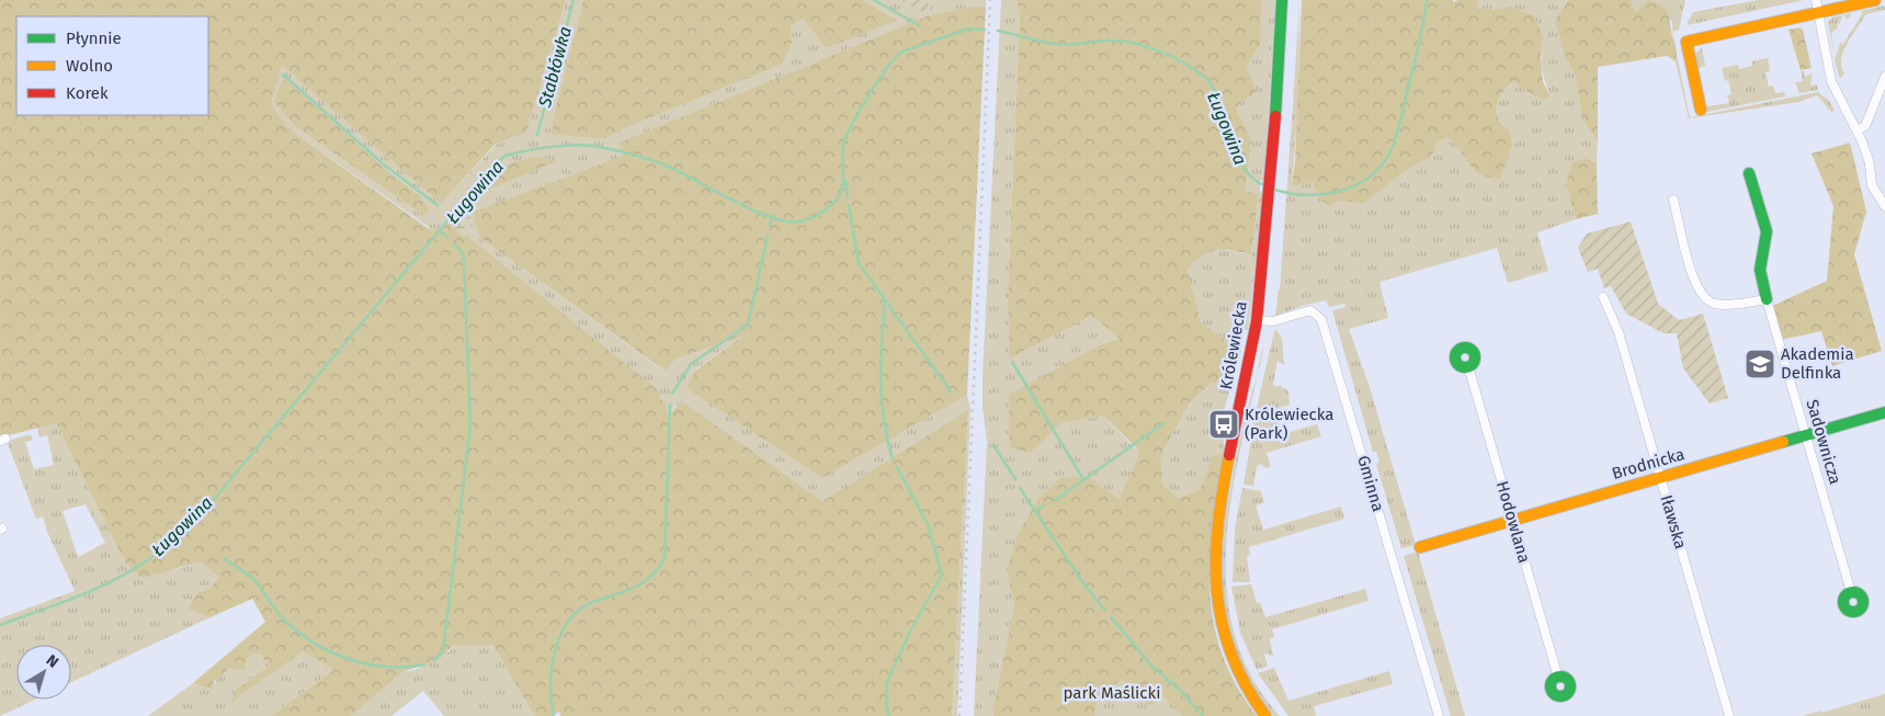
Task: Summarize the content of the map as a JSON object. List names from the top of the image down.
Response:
{
  "streets": {
    "street": [
      "Królewiecka",
      "Sadownicza",
      "Brodnicka",
      "Gminna",
      "Hodowlana",
      "Iławska"
    ]
  },
  "crossings": [
    ["Królewiecka", "Gminna"],
    ["Sadownicza", "Brodnicka"],
    ["Brodnicka", "Hodowlana"],
    ["Brodnicka", "Iławska"]
  ],
  "water": ["Stabłówka", "Ługowina"],
  "parks": ["park Maślicki"],
  "places": {
    "school or university": ["Akademia Delfinka"],
    "bus stop": ["Królewiecka (Park)"]
  },
  "legend": ["Płynnie", "Wolno", "Korek"],
  "north": "top right"
}
